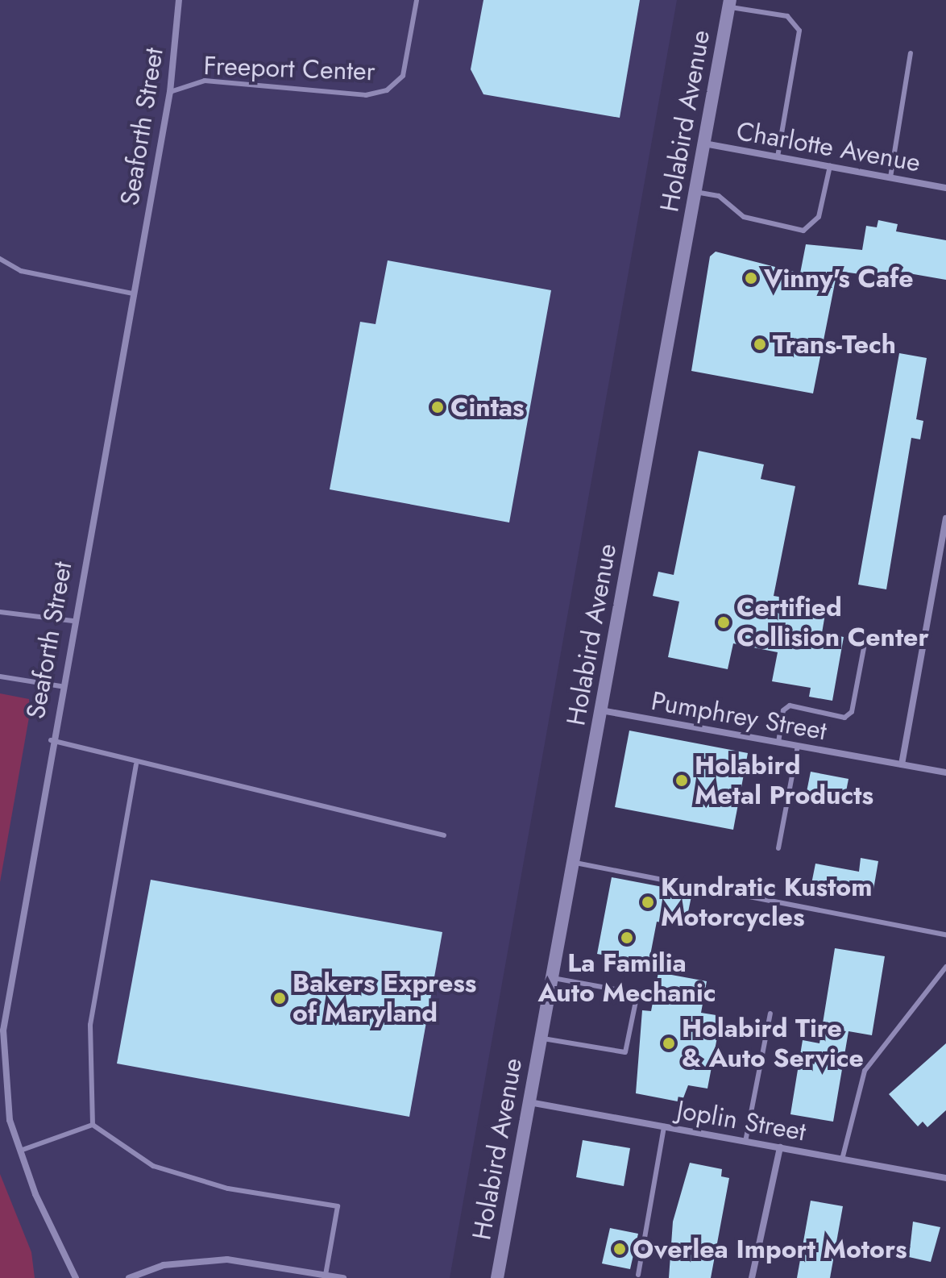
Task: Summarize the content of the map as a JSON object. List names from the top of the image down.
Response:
{
  "streets": {
    "main road": ["Holabird Avenue"],
    "street": [
      "Seaforth Street",
      "Charlotte Avenue",
      "Pumphrey Street",
      "Joplin Street"
    ],
    "lane": ["Freeport Center"]
  },
  "crossings": [
    ["Freeport Center", "Seaforth Street"],
    ["Holabird Avenue", "Charlotte Avenue"],
    ["Holabird Avenue", "Pumphrey Street"],
    ["Holabird Avenue", "Joplin Street"]
  ],
  "places": [
    "Vinny's Cafe",
    "Trans-Tech",
    "Cintas",
    "Certified Collision Center",
    "Holabird Metal Products",
    "Kundratic Kustom Motorcycles",
    "La Familia Auto Mechanic",
    "Bakers Express of Maryland",
    "Holabird Tire & Auto Service",
    "Overlea Import Motors"
  ]
}
